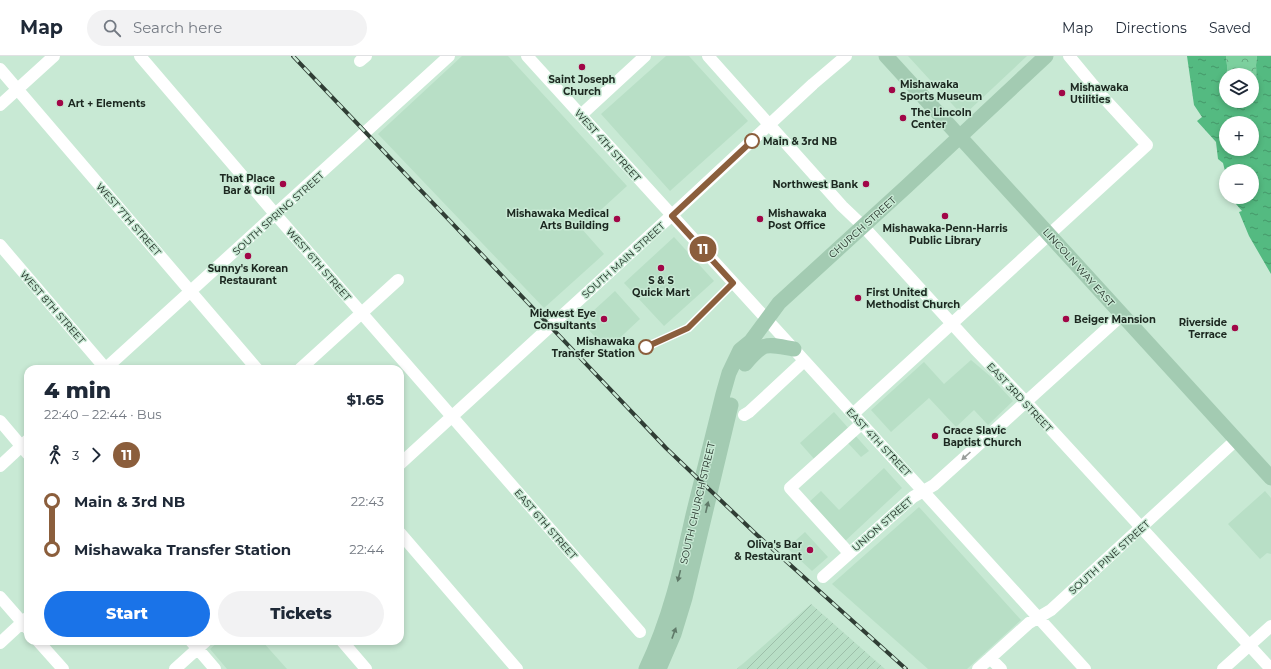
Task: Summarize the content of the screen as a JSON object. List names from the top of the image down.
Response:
{
  "streets": {
    "main road": ["CHURCH STREET", "LINCOLN WAY EAST", "SOUTH CHURCH STREET"],
    "street": [
      "WEST 4TH STREET",
      "SOUTH SPRING STREET",
      "WEST 7TH STREET",
      "SOUTH MAIN STREET",
      "WEST 6TH STREET",
      "WEST 8TH STREET",
      "EAST 3RD STREET",
      "EAST 4TH STREET",
      "EAST 6TH STREET",
      "UNION STREET",
      "SOUTH PINE STREET"
    ]
  },
  "crossings": [
    ["WEST 4TH STREET", "SOUTH MAIN STREET"],
    ["WEST 4TH STREET", "EAST 4TH STREET"],
    ["SOUTH SPRING STREET", "WEST 7TH STREET"],
    ["SOUTH SPRING STREET", "WEST 6TH STREET"],
    ["CHURCH STREET", "LINCOLN WAY EAST"],
    ["CHURCH STREET", "EAST 3RD STREET"],
    ["CHURCH STREET", "EAST 4TH STREET"],
    ["CHURCH STREET", "SOUTH CHURCH STREET"],
    ["SOUTH MAIN STREET", "WEST 6TH STREET"],
    ["SOUTH MAIN STREET", "EAST 3RD STREET"],
    ["SOUTH MAIN STREET", "EAST 4TH STREET"],
    ["SOUTH MAIN STREET", "EAST 6TH STREET"],
    ["WEST 6TH STREET", "EAST 6TH STREET"],
    ["LINCOLN WAY EAST", "UNION STREET"],
    ["LINCOLN WAY EAST", "SOUTH PINE STREET"],
    ["EAST 3RD STREET", "UNION STREET"],
    ["EAST 3RD STREET", "SOUTH PINE STREET"],
    ["EAST 4TH STREET", "SOUTH CHURCH STREET"],
    ["EAST 4TH STREET", "UNION STREET"],
    ["EAST 4TH STREET", "SOUTH PINE STREET"]
  ],
  "places": [
    "Saint Joseph Church",
    "Mishawaka Sports Museum",
    "Mishawaka Utilities",
    "Art + Elements",
    "The Lincoln Center",
    "Main & 3rd NB",
    "That Place Bar & Grill",
    "Northwest Bank",
    "Mishawaka-Penn-Harris Public Library",
    "Mishawaka Medical Arts Building",
    "Mishawaka Post Office",
    "Sunny's Korean Restaurant",
    "S & S Quick Mart",
    "First United Methodist Church",
    "Midwest Eye Consultants",
    "Beiger Mansion",
    "Riverside Terrace",
    "Mishawaka Transfer Station",
    "Grace Slavic Baptist Church",
    "Oliva's Bar & Restaurant"
  ],
  "lines": ["bus line 11"],
  "page": {
    "header": "Map",
    "search": "Search here",
    "nav": ["Map", "Directions", "Saved"],
    "on_map": "11",
    "map_buttons": ["+", "−"],
    "heading": ["4 min", "22:40 – 22:44 · Bus", "$1.65"],
    "legs": ["3", "11"],
    "list": [
      {
        "name": "Main & 3rd NB",
        "value": "22:43"
      },
      {
        "name": "Mishawaka Transfer Station",
        "value": "22:44"
      }
    ],
    "buttons": ["Start", "Tickets"]
  }
}
